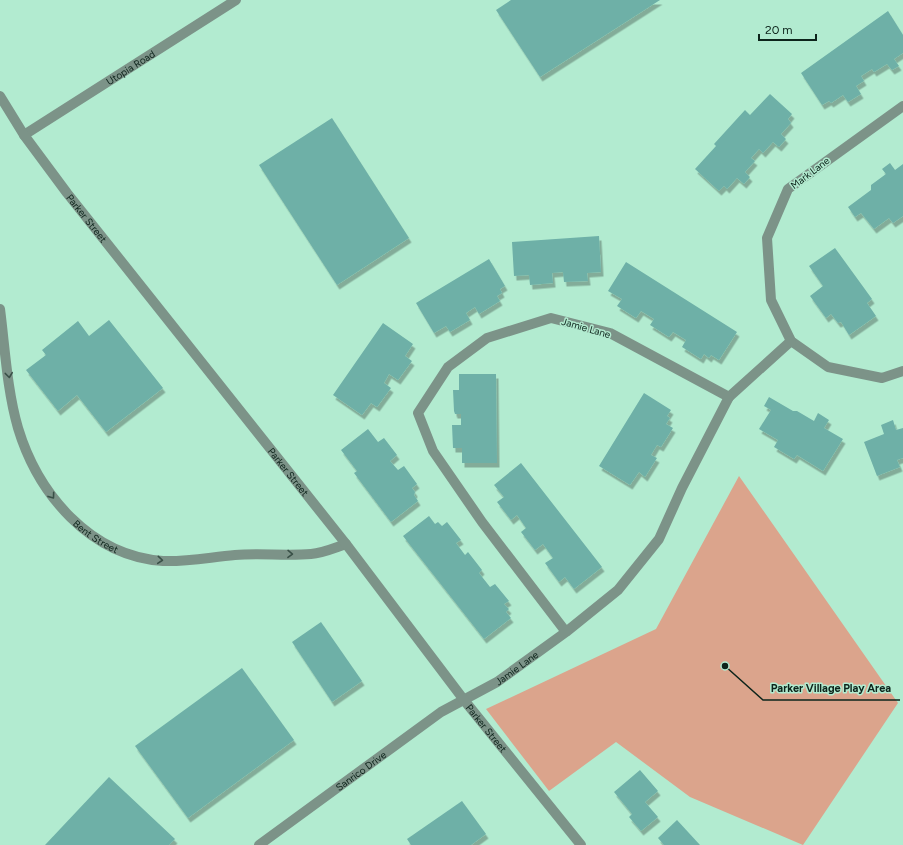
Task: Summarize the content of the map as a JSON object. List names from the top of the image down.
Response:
{
  "streets": {
    "street": [
      "Utopia Road",
      "Mark Lane",
      "Parker Street",
      "Jamie Lane",
      "Bent Street",
      "Sanrico Drive"
    ]
  },
  "crossings": [
    ["Utopia Road", "Parker Street"],
    ["Parker Street", "Jamie Lane"],
    ["Parker Street", "Bent Street"],
    ["Parker Street", "Sanrico Drive"],
    ["Jamie Lane", "Sanrico Drive"]
  ],
  "one_way": ["Bent Street"],
  "places": ["Parker Village Play Area"],
  "scale_bar": "20 m"
}
